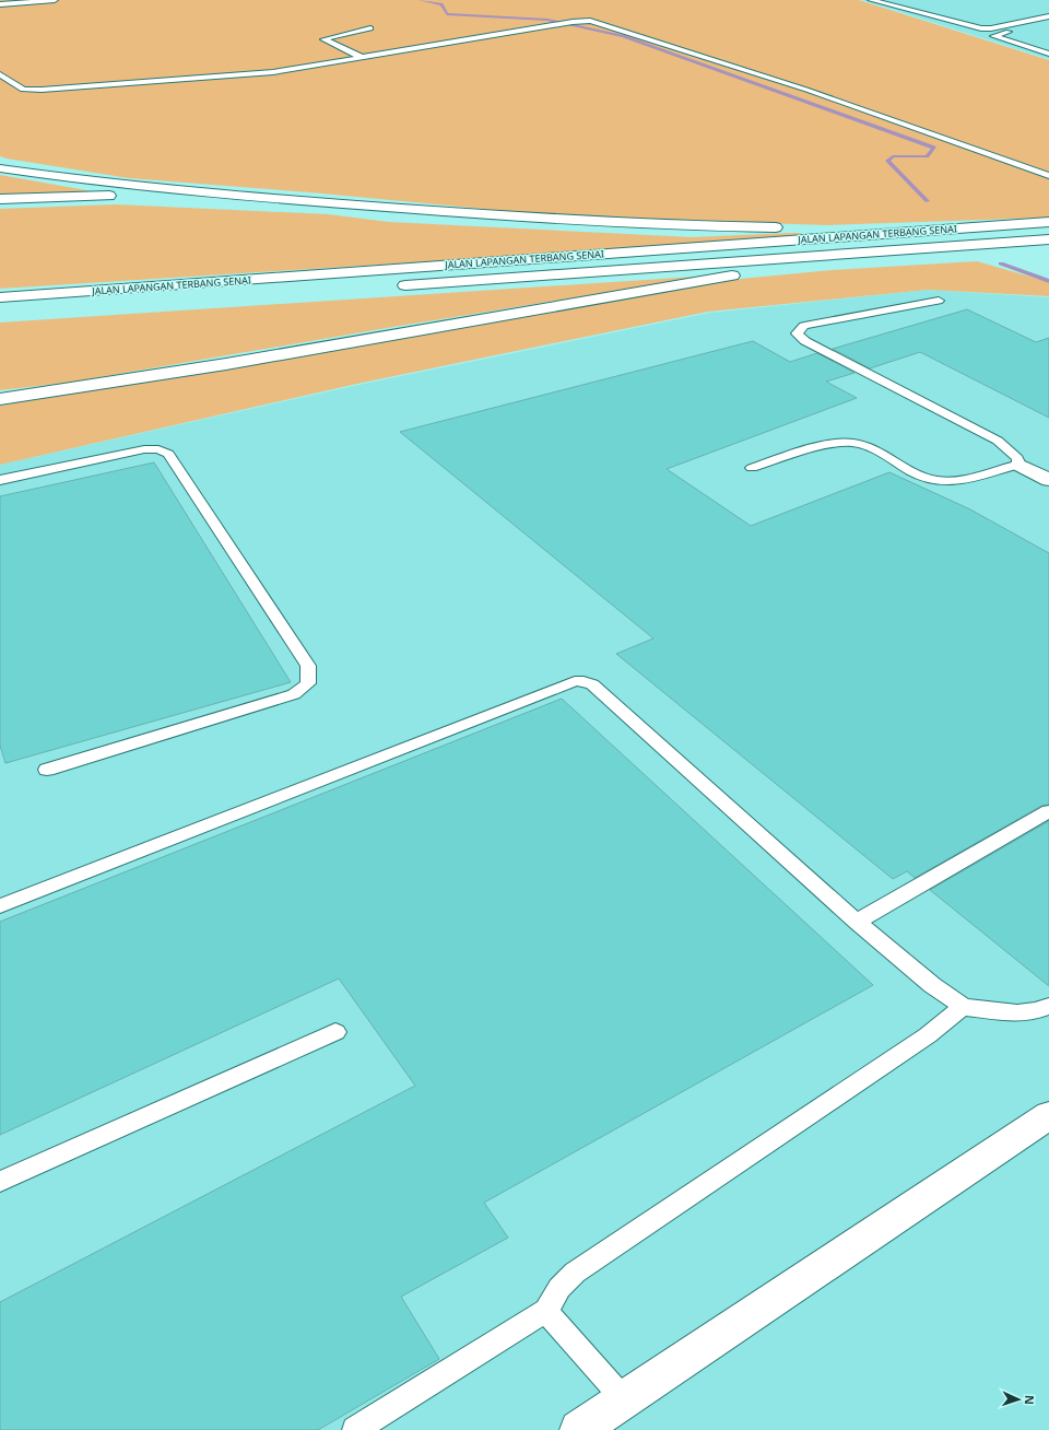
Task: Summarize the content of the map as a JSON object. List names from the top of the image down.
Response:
{
  "streets": {
    "main road": ["JALAN LAPANGAN TERBANG SENAI"]
  },
  "north": "right"
}
